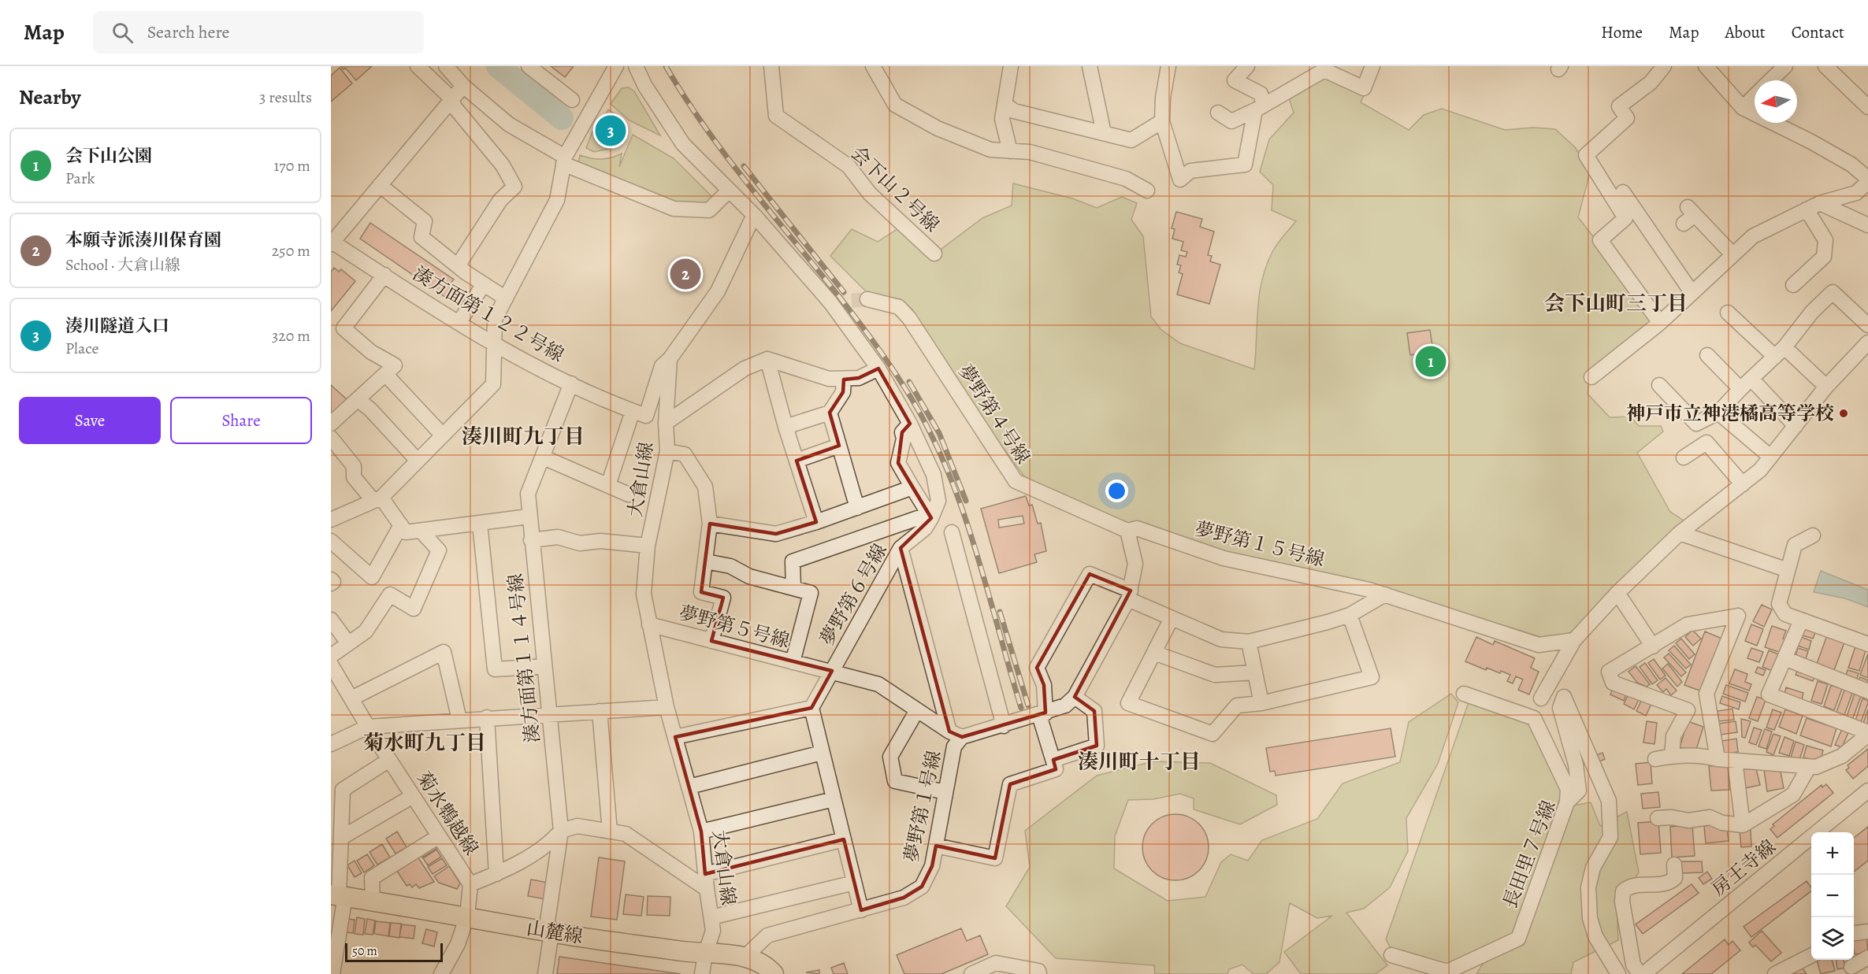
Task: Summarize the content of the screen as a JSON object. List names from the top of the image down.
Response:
{
  "streets": {
    "main road": ["山麓線"],
    "street": [
      "会下山２号線",
      "湊方面第１２２号線",
      "夢野第４号線",
      "大倉山線",
      "夢野第１５号線",
      "夢野第６号線",
      "夢野第５号線",
      "湊方面第１１４号線",
      "夢野第１号線",
      "菊水鵯越線",
      "長田里７号線",
      "房王寺線"
    ]
  },
  "crossings": [
    ["湊方面第１２２号線", "湊方面第１１４号線"],
    ["夢野第４号線", "夢野第１５号線"],
    ["大倉山線", "夢野第５号線"],
    ["大倉山線", "山麓線"],
    ["夢野第６号線", "夢野第５号線"],
    ["夢野第５号線", "夢野第１号線"],
    ["湊方面第１１４号線", "山麓線"],
    ["夢野第１号線", "山麓線"],
    ["菊水鵯越線", "山麓線"]
  ],
  "districts": [
    "会下山町三丁目",
    "湊川町九丁目",
    "菊水町九丁目",
    "湊川町十丁目"
  ],
  "places": ["神戸市立神港橘高等学校"],
  "scale_bar": "50 m",
  "north": "left",
  "page": {
    "header": "Map",
    "search": "Search here",
    "nav": [
      "Home",
      "Map",
      "About",
      "Contact"
    ],
    "heading": ["Nearby", "3 results"],
    "pins": ["3", "2", "1"],
    "list": [
      {
        "mark": "1",
        "name": "会下山公園",
        "note": "Park",
        "value": "170 m"
      },
      {
        "mark": "2",
        "name": "本願寺派湊川保育園",
        "note": "School · 大倉山線",
        "value": "250 m"
      },
      {
        "mark": "3",
        "name": "湊川隧道入口",
        "note": "Place",
        "value": "320 m"
      }
    ],
    "buttons": ["Save", "Share"],
    "map_buttons": ["+", "−"],
    "scale": "50 m"
  }
}
